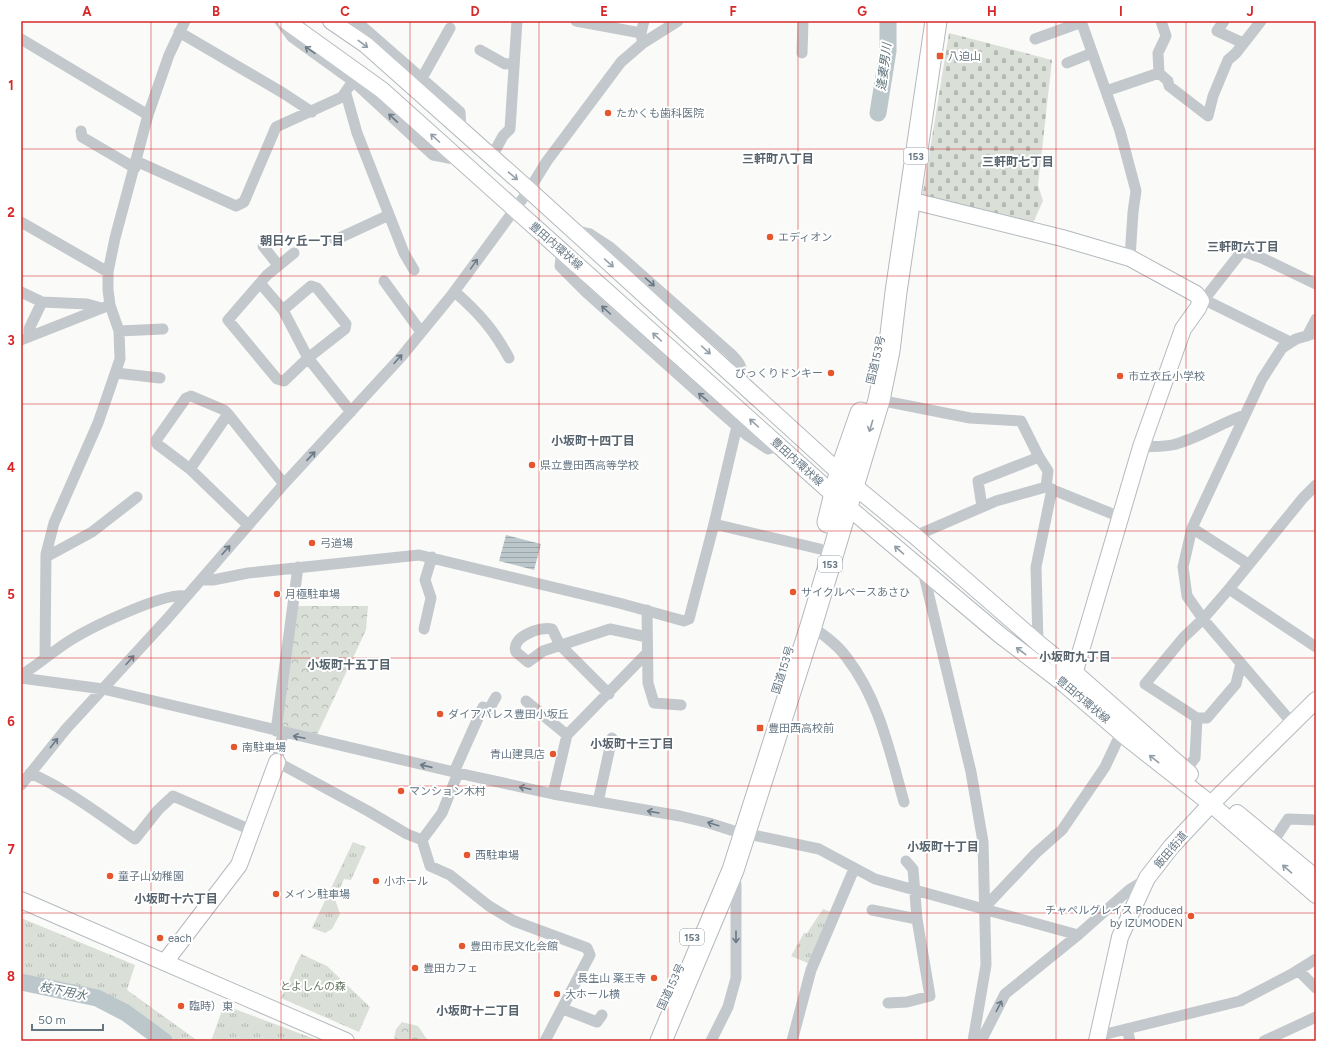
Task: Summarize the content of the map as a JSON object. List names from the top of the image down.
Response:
{
  "streets": {
    "highway": ["153", "国道153号"],
    "street": ["豊田内環状線", "飯田街道"]
  },
  "crossings": [
    ["豊田内環状線", "国道153号"],
    ["豊田内環状線", "飯田街道"]
  ],
  "districts": [
    "三軒町八丁目",
    "三軒町七丁目",
    "朝日ケ丘一丁目",
    "三軒町六丁目",
    "小坂町十四丁目",
    "小坂町九丁目",
    "小坂町十五丁目",
    "小坂町十三丁目",
    "小坂町十丁目",
    "小坂町十六丁目",
    "小坂町十二丁目"
  ],
  "water": ["逢妻男川", "枝下用水"],
  "parks": ["とよしんの森"],
  "places": {
    "transit": ["八迫山", "豊田西高校前"],
    "other": [
      "たかくも歯科医院",
      "エディオン",
      "びっくりドンキー",
      "市立衣丘小学校",
      "県立豊田西高等学校",
      "弓道場",
      "サイクルベースあさひ",
      "月極駐車場",
      "ダイアパレス豊田小坂丘",
      "南駐車場",
      "青山建具店",
      "マンション木村",
      "西駐車場",
      "童子山幼稚園",
      "小ホール",
      "メイン駐車場",
      "チャペルグレイス Produced by IZUMODEN",
      "each",
      "豊田市民文化会館",
      "豊田カフェ",
      "長生山 薬王寺",
      "大ホール横",
      "臨時）東"
    ]
  },
  "scale_bar": "50 m",
  "grid": {
    "columns": [
      "A",
      "B",
      "C",
      "D",
      "E",
      "F",
      "G",
      "H",
      "I",
      "J"
    ],
    "rows": [
      "1",
      "2",
      "3",
      "4",
      "5",
      "6",
      "7",
      "8"
    ]
  }
}
